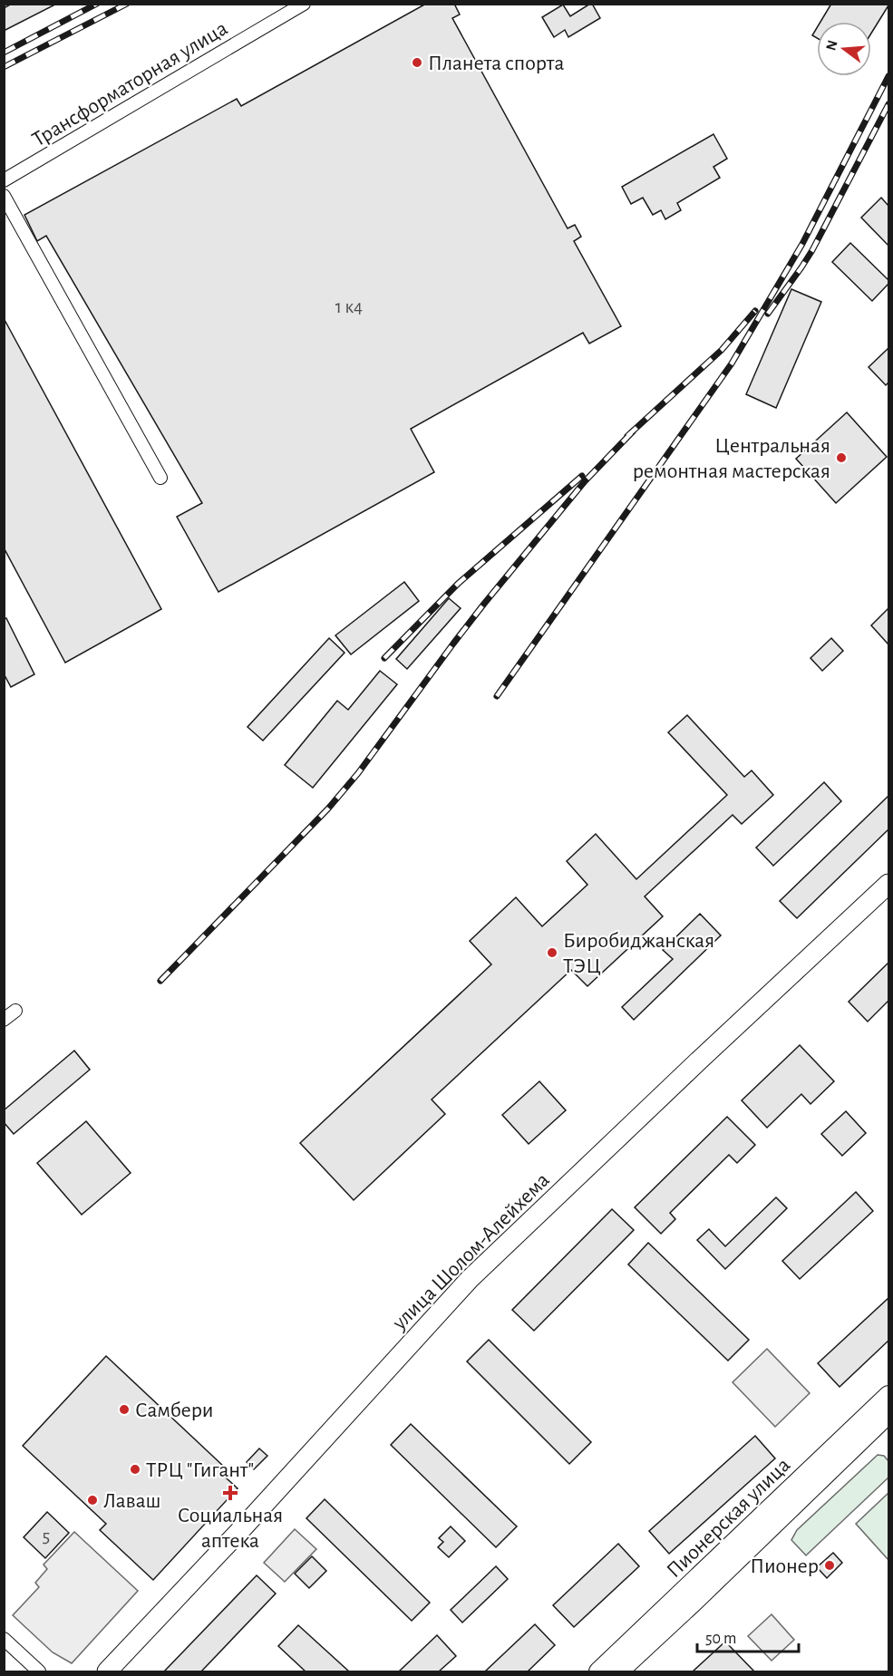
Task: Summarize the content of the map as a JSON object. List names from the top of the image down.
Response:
{
  "streets": {
    "main road": ["улица Шолом-Алейхема", "Пионерская улица"],
    "street": ["Трансформаторная улица"]
  },
  "places": {
    "other": [
      "Планета спорта",
      "Центральная ремонтная мастерская",
      "Биробиджанская ТЭЦ",
      "Самбери",
      "ТРЦ \"Гигант\"",
      "Лаваш",
      "Пионер"
    ],
    "health": ["Социальная аптека"]
  },
  "house_numbers": ["1 к4", "5"],
  "scale_bar": "50 m",
  "north": "left"
}
